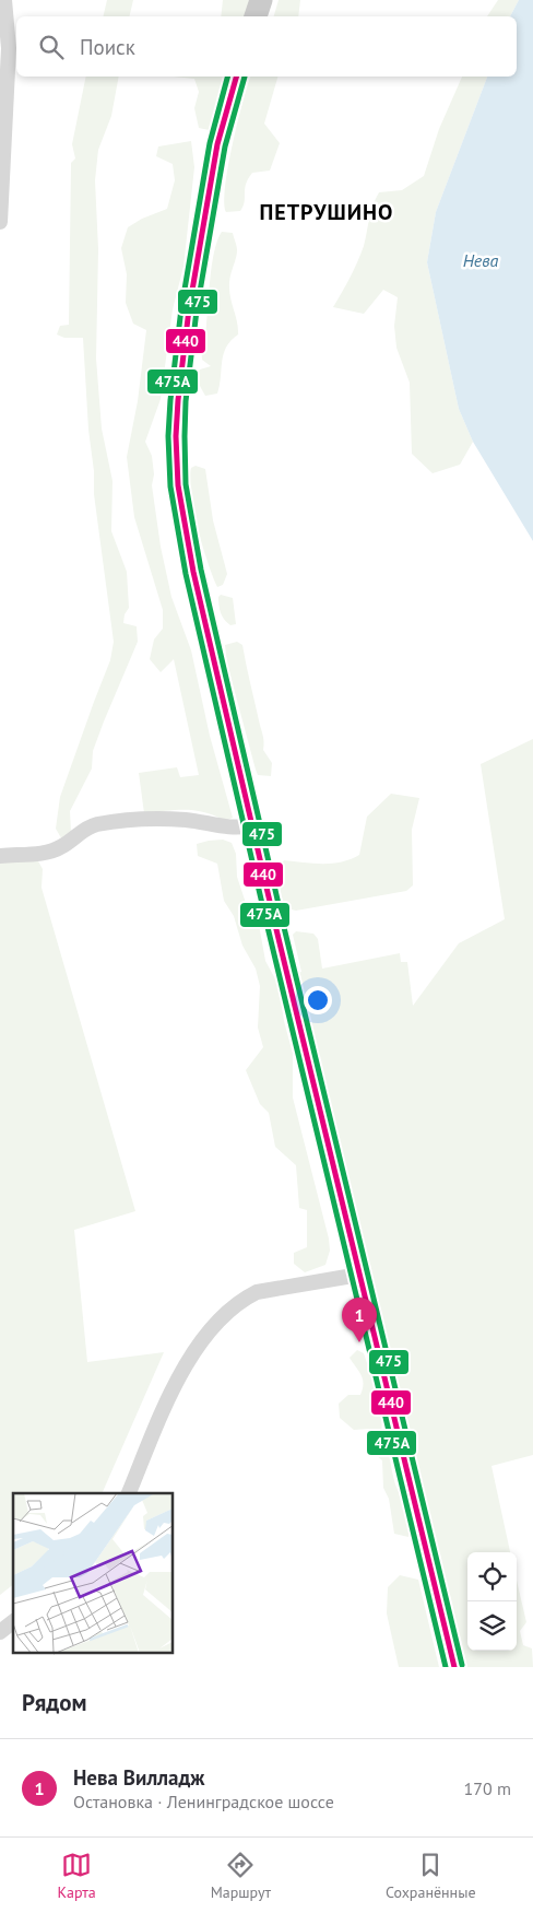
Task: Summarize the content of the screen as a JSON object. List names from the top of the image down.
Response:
{
  "districts": ["ПЕТРУШИНО"],
  "water": ["Нева"],
  "lines": ["transit line 440", "transit line 475А", "transit line 475"],
  "page": {
    "search": "Поиск",
    "pins": "1",
    "heading": "Рядом",
    "list": [
      {
        "mark": "1",
        "name": "Нева Вилладж",
        "note": "Остановка · Ленинградское шоссе",
        "value": "170 m"
      }
    ],
    "nav": ["Карта", "Маршрут", "Сохранённые"]
  }
}
